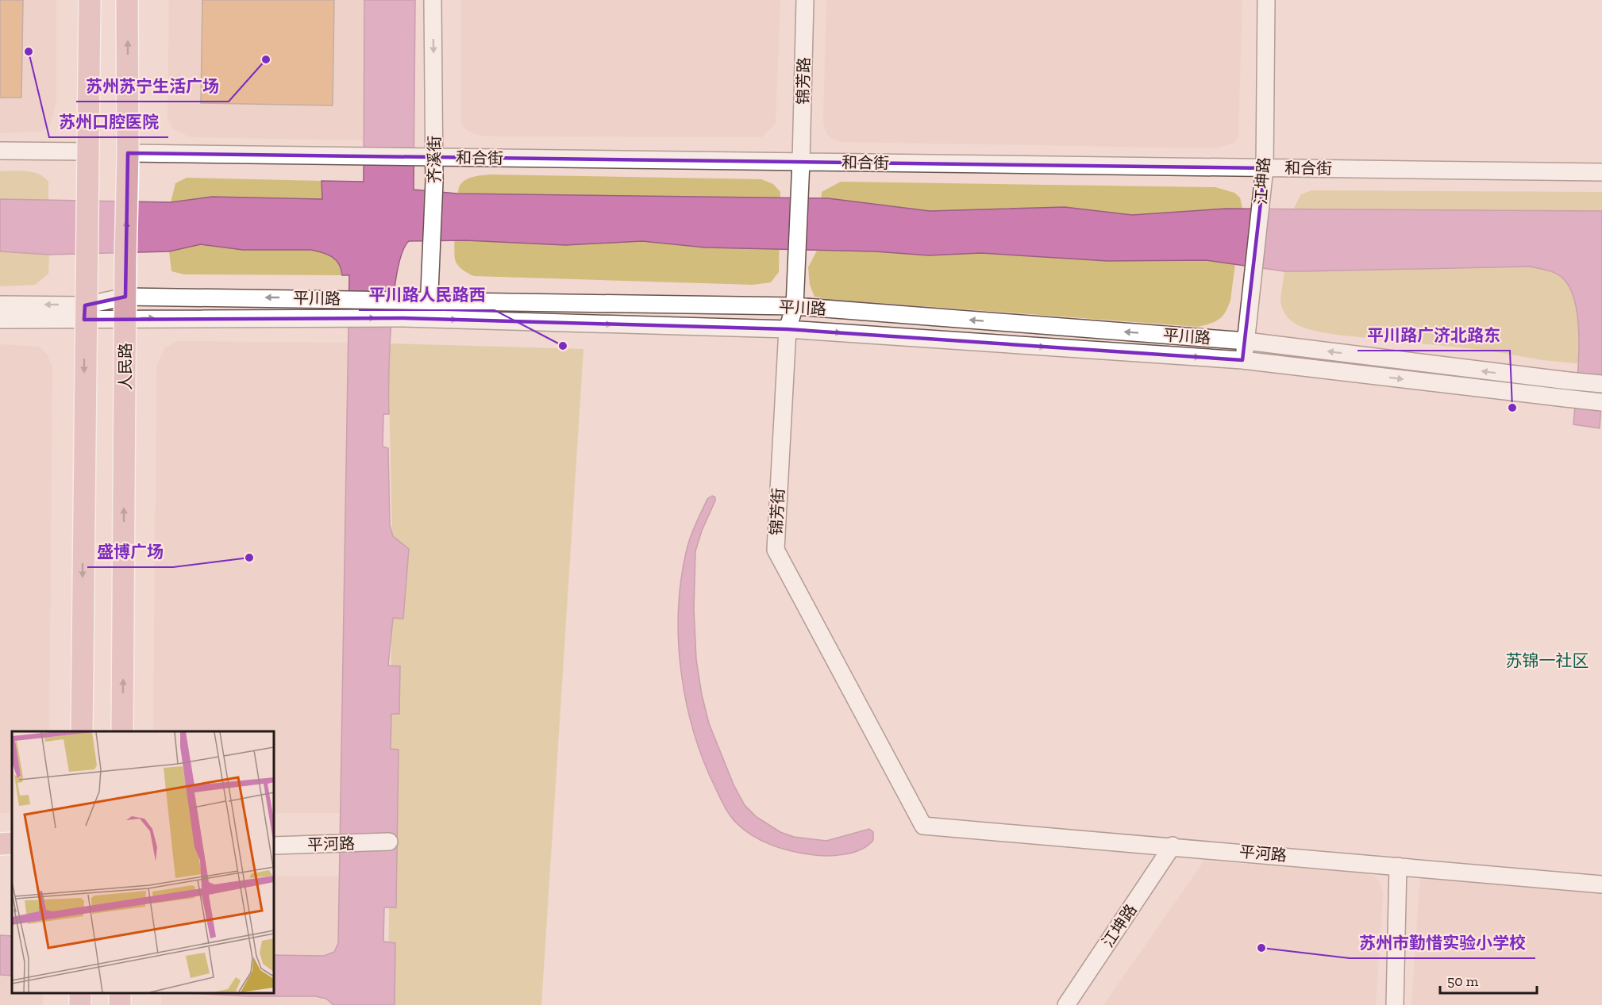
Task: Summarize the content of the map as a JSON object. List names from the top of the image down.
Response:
{
  "streets": {
    "main road": ["人民路"],
    "street": [
      "锦芳路",
      "和合街",
      "齐溪街",
      "江坤路",
      "平川路",
      "锦芳街",
      "平河路"
    ]
  },
  "crossings": [
    ["锦芳路", "和合街"],
    ["锦芳路", "锦芳街"],
    ["和合街", "齐溪街"],
    ["和合街", "江坤路"],
    ["和合街", "人民路"],
    ["和合街", "锦芳街"],
    ["齐溪街", "平川路"],
    ["江坤路", "平川路"],
    ["江坤路", "平河路"],
    ["平川路", "人民路"],
    ["平川路", "锦芳街"],
    ["锦芳街", "平河路"]
  ],
  "one_way": ["齐溪街"],
  "districts": ["苏锦一社区"],
  "places": [
    "苏州口腔医院",
    "苏州苏宁生活广场",
    "平川路人民路西",
    "平川路广济北路东",
    "盛博广场",
    "苏州市勤惜实验小学校"
  ],
  "scale_bar": "50 m"
}
